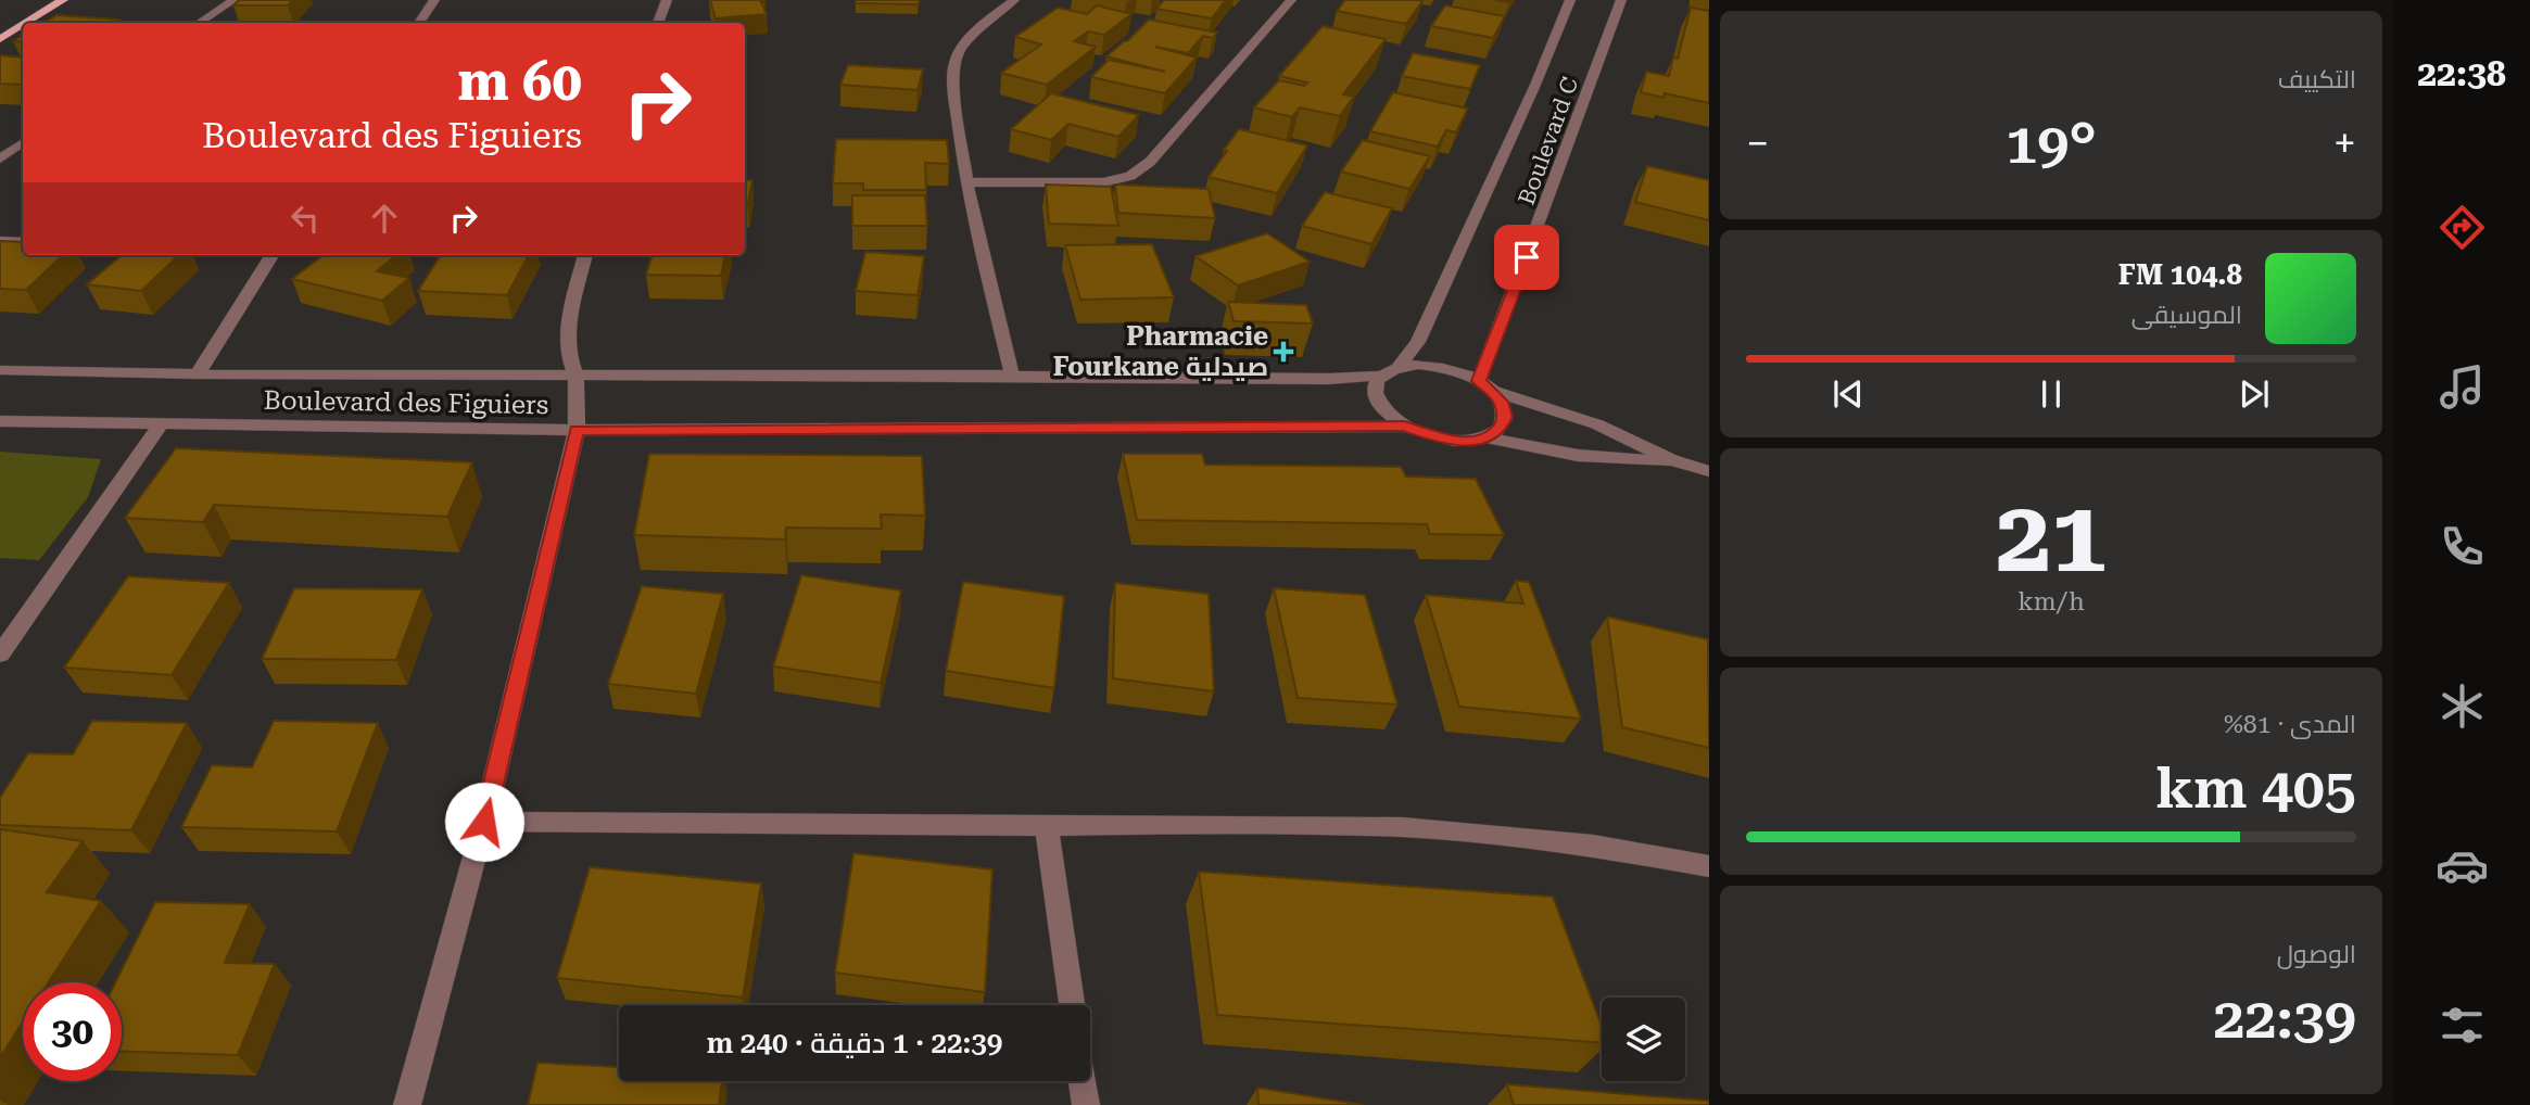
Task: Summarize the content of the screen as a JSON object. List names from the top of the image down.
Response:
{
  "streets": {
    "street": ["Boulevard C", "Boulevard des Figuiers"]
  },
  "places": {
    "health": ["Pharmacie Fourkane صيدلية"]
  },
  "page": {
    "tabs": "22:38",
    "tile": [
      "التكييف",
      ["21", "km/h"],
      ["المدى · 81%", "405 km"],
      ["الوصول", "22:39"]
    ],
    "turn": ["60 m", "Boulevard des Figuiers"],
    "heat": ["−", "19°", "+"],
    "song": ["104.8 FM", "الموسيقى"],
    "limit": "30",
    "trip": "22:39 · 1 دقيقة · 240 m"
  }
}
